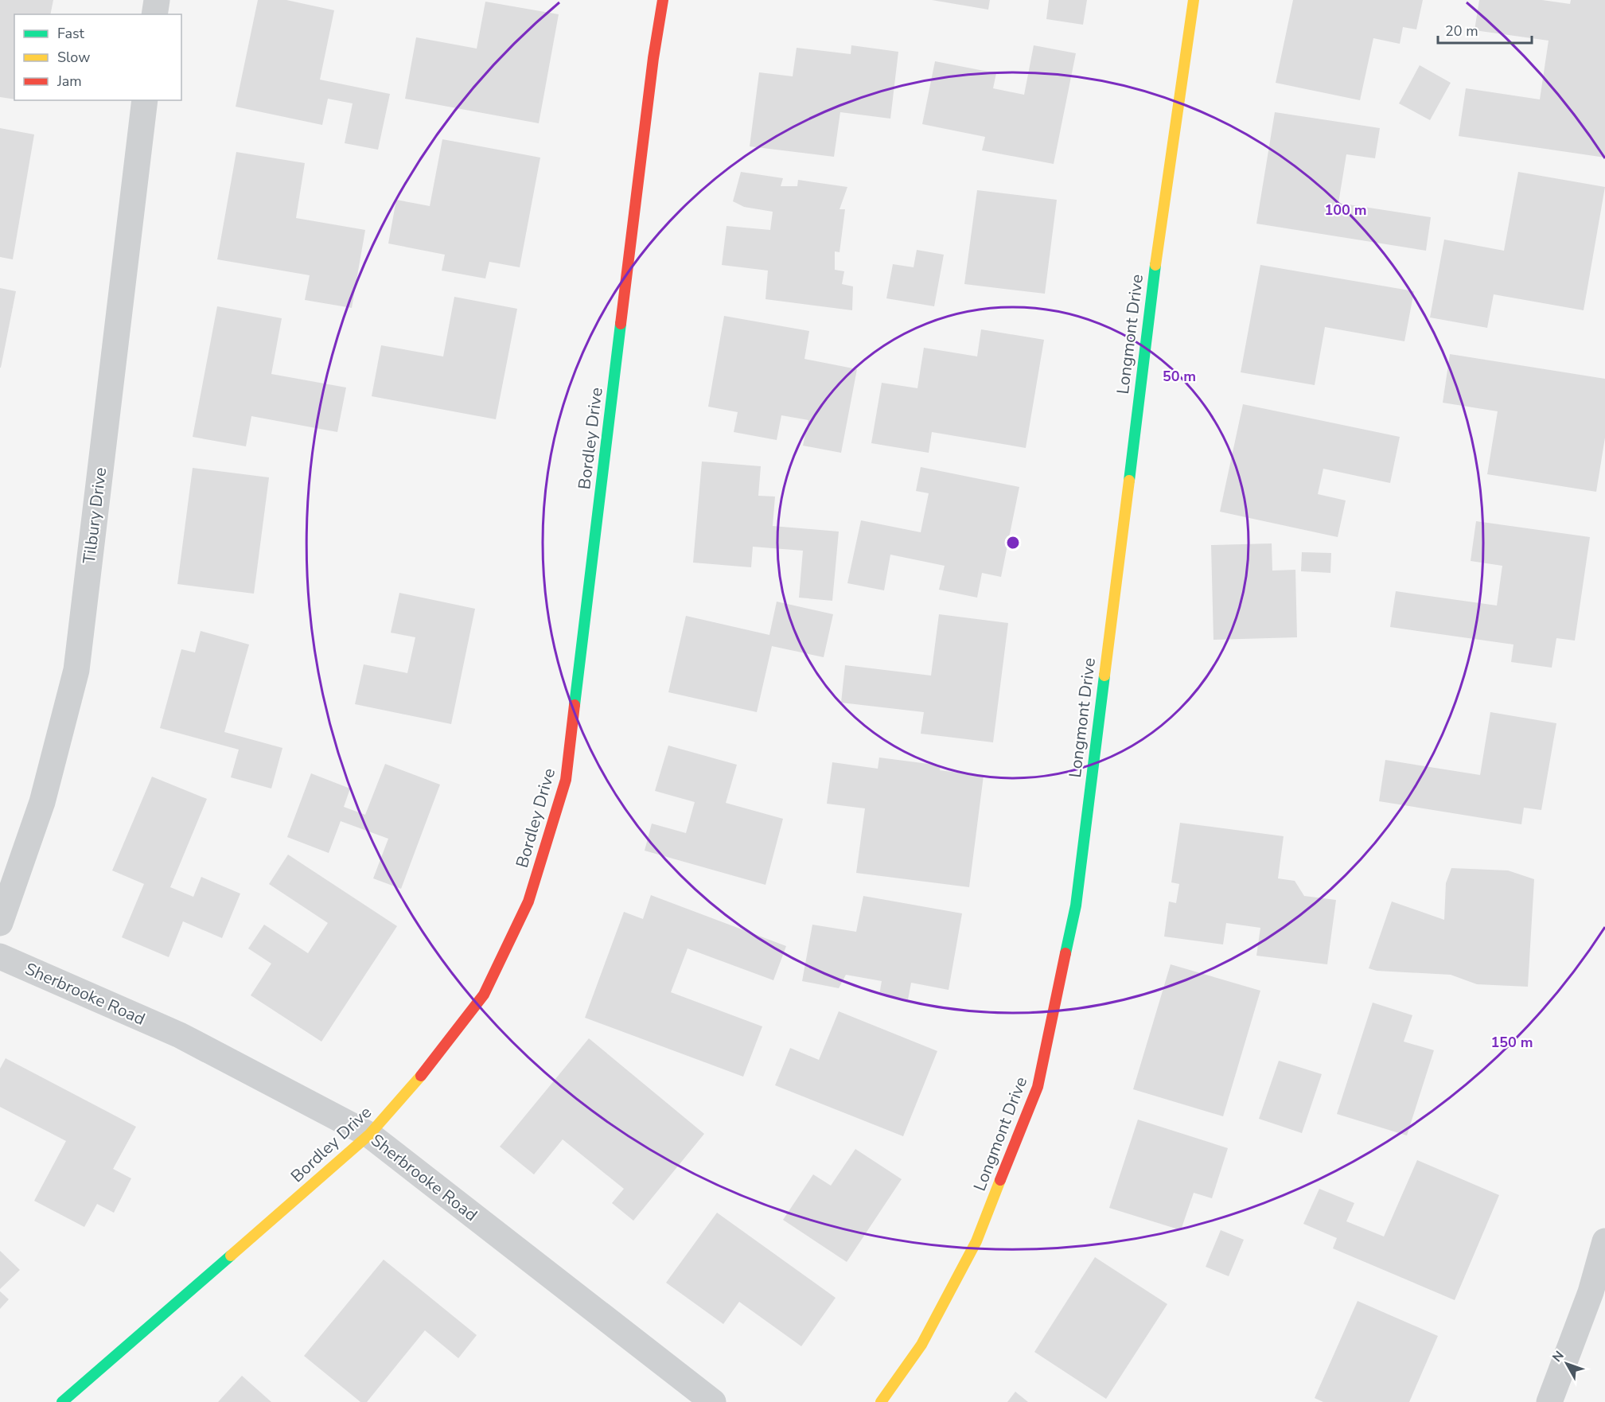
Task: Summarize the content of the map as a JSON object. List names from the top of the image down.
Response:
{
  "streets": {
    "street": [
      "Longmont Drive",
      "Bordley Drive",
      "Tilbury Drive",
      "Sherbrooke Road"
    ]
  },
  "crossings": [
    ["Bordley Drive", "Sherbrooke Road"]
  ],
  "legend": ["Fast", "Slow", "Jam"],
  "scale_bar": "20 m",
  "north": "top left",
  "rings": ["100 m", "50 m", "150 m"]
}
